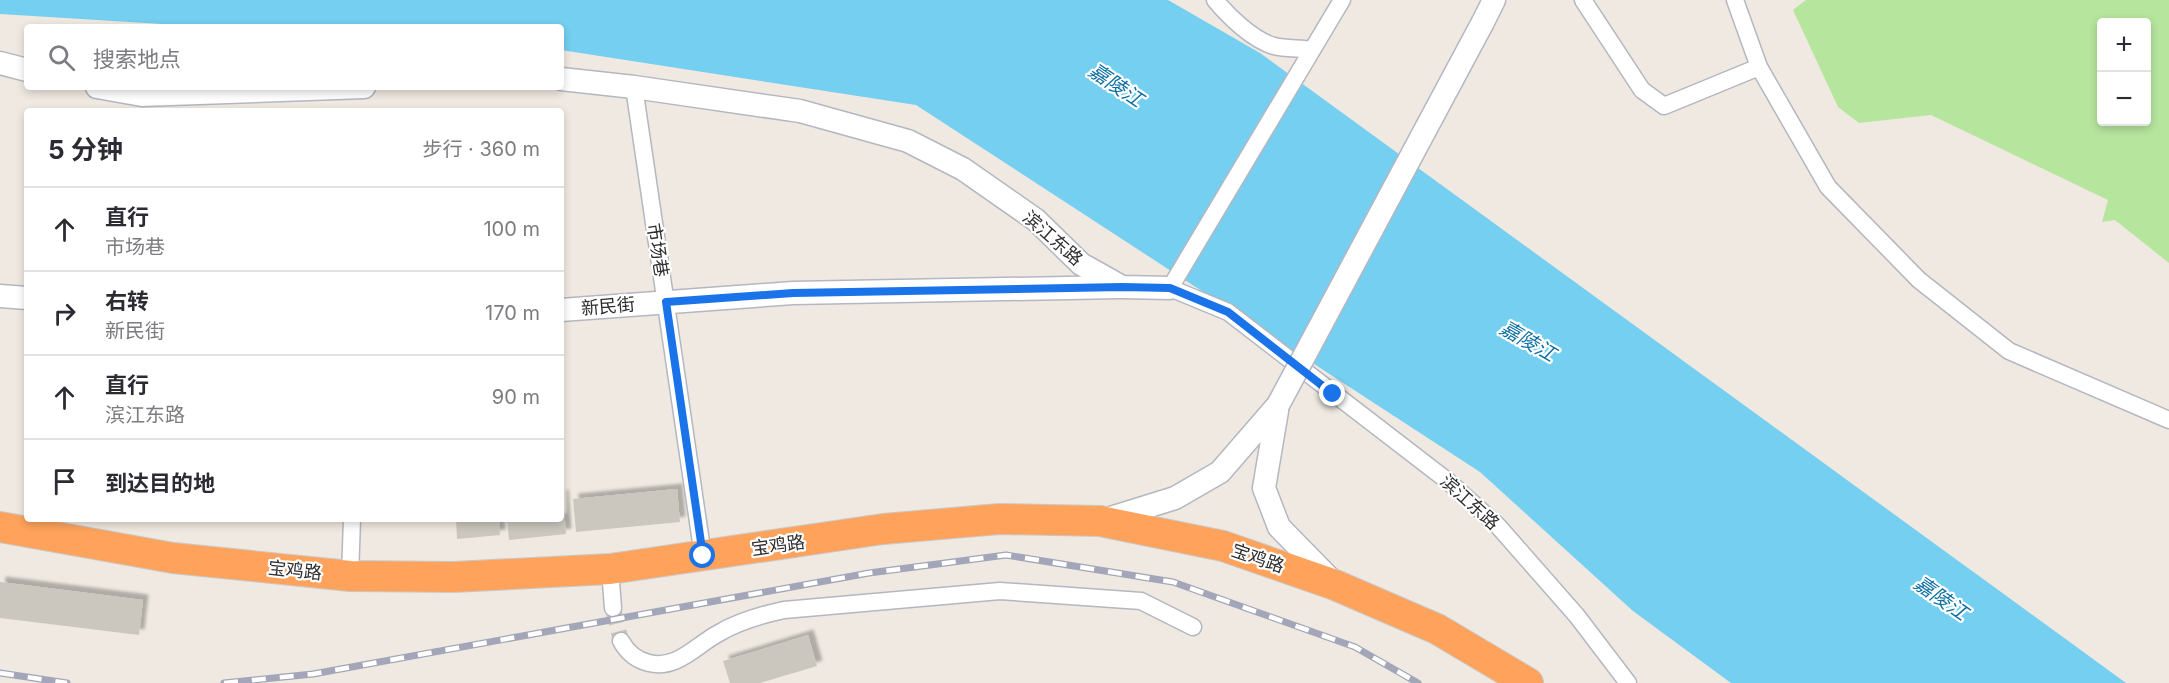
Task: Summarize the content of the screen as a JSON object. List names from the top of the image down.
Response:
{
  "streets": {
    "highway": ["宝鸡路"],
    "street": ["滨江东路", "市场巷", "新民街"]
  },
  "crossings": [
    ["滨江东路", "市场巷"],
    ["滨江东路", "新民街"],
    ["市场巷", "新民街"],
    ["市场巷", "宝鸡路"]
  ],
  "water": ["嘉陵江"],
  "page": {
    "map_buttons": ["+", "−"],
    "search": "搜索地点",
    "heading": ["5 分钟", "步行 · 360 m"],
    "list": [
      ["直行", "市场巷", "100 m"],
      ["右转", "新民街", "170 m"],
      ["直行", "滨江东路", "90 m"],
      "到达目的地"
    ]
  }
}
